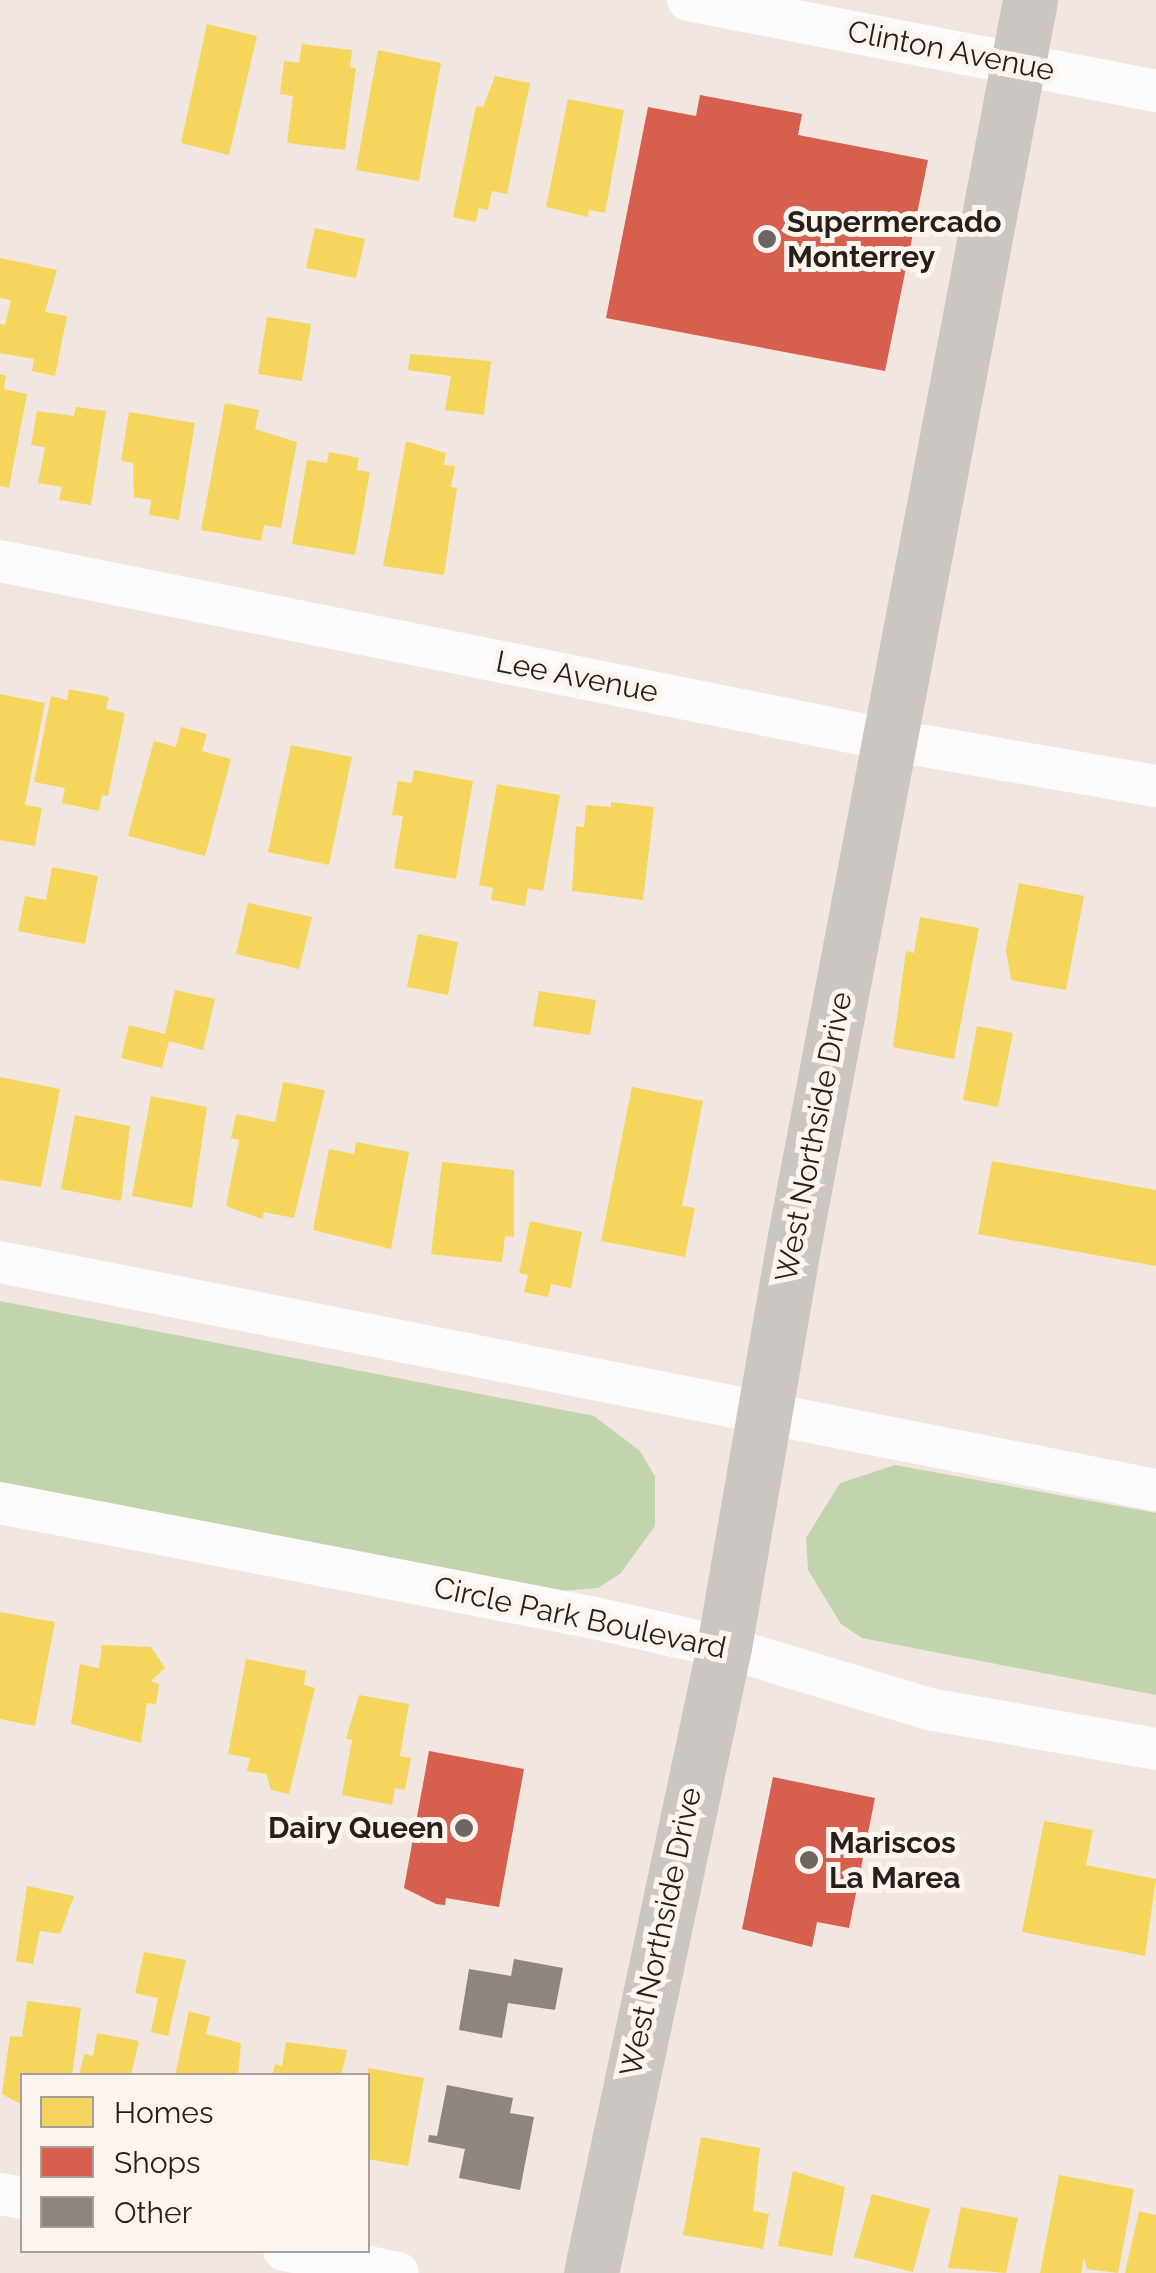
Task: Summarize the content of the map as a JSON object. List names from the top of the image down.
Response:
{
  "streets": {
    "main road": ["West Northside Drive"],
    "street": ["Clinton Avenue", "Lee Avenue", "Circle Park Boulevard"]
  },
  "crossings": [
    ["Clinton Avenue", "West Northside Drive"],
    ["Lee Avenue", "West Northside Drive"],
    ["West Northside Drive", "Circle Park Boulevard"]
  ],
  "places": ["Supermercado Monterrey", "Dairy Queen", "Mariscos La Marea"],
  "legend": ["Homes", "Shops", "Other"]
}
